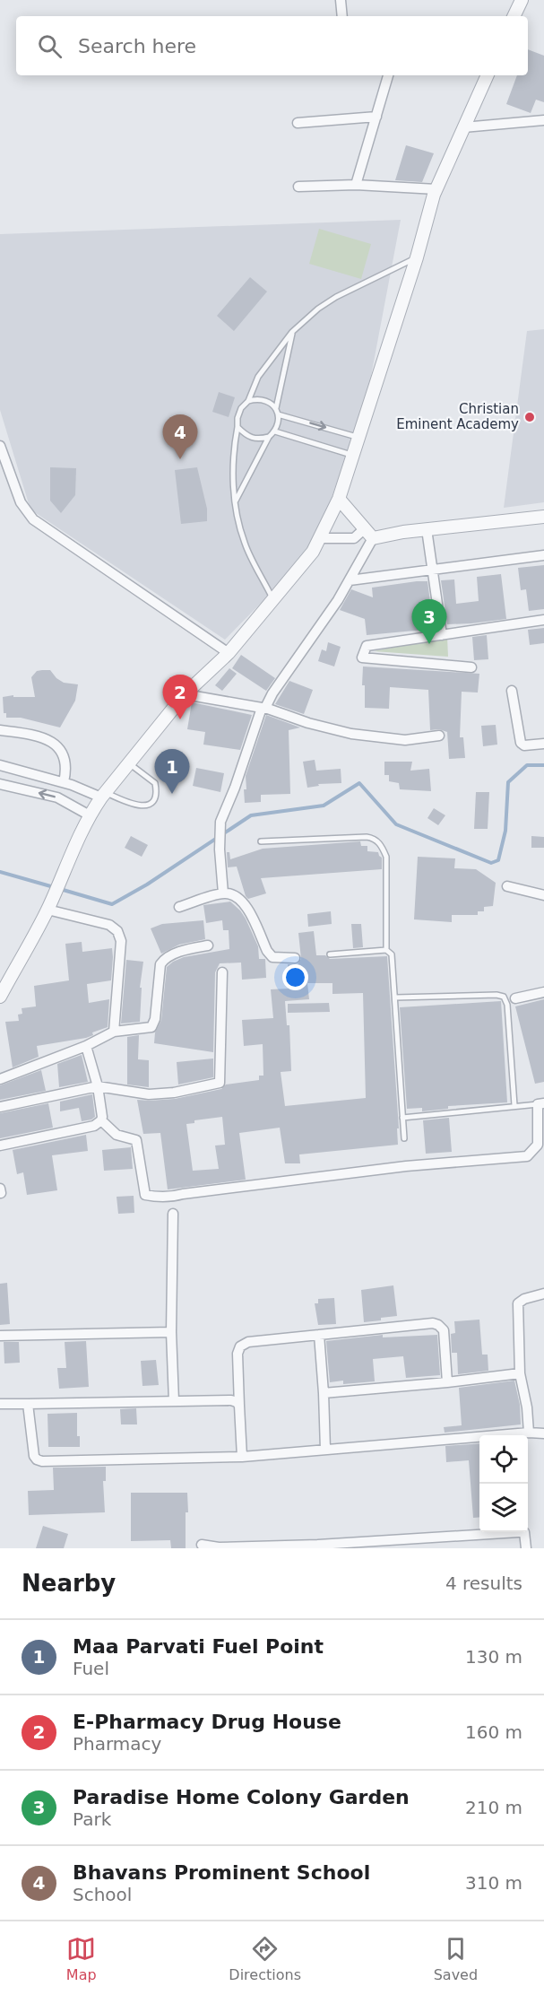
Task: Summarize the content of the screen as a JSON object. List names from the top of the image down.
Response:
{
  "places": ["Christian Eminent Academy"],
  "page": {
    "search": "Search here",
    "pins": [
      "4",
      "3",
      "2",
      "1"
    ],
    "heading": ["Nearby", "4 results"],
    "list": [
      {
        "mark": "1",
        "name": "Maa Parvati Fuel Point",
        "note": "Fuel",
        "value": "130 m"
      },
      {
        "mark": "2",
        "name": "E-Pharmacy Drug House",
        "note": "Pharmacy",
        "value": "160 m"
      },
      {
        "mark": "3",
        "name": "Paradise Home Colony Garden",
        "note": "Park",
        "value": "210 m"
      },
      {
        "mark": "4",
        "name": "Bhavans Prominent School",
        "note": "School",
        "value": "310 m"
      }
    ],
    "nav": ["Map", "Directions", "Saved"]
  }
}
